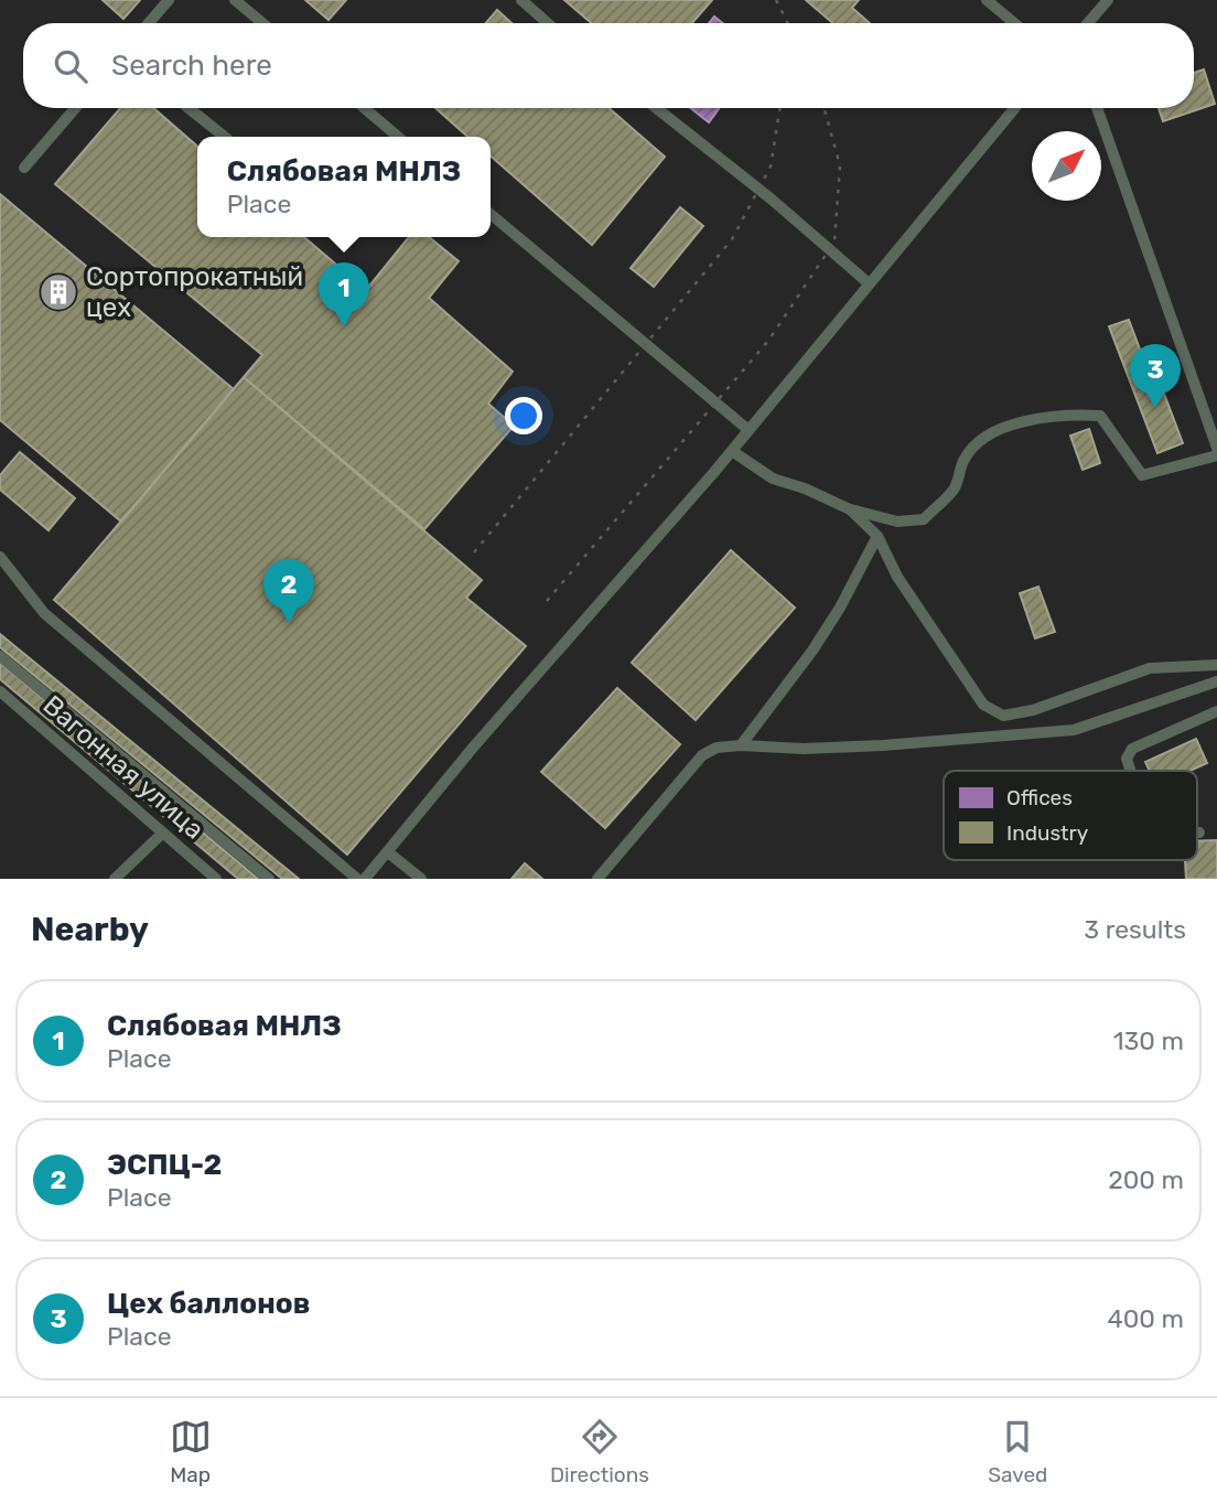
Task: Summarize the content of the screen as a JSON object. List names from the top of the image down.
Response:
{
  "streets": {
    "street": ["Вагонная улица"]
  },
  "places": {
    "building": ["Сортопрокатный цех"]
  },
  "legend": ["Offices", "Industry"],
  "north": "top right",
  "page": {
    "search": "Search here",
    "popup": ["Слябовая МНЛЗ", "Place"],
    "pins": ["1", "3", "2"],
    "heading": ["Nearby", "3 results"],
    "list": [
      {
        "mark": "1",
        "name": "Слябовая МНЛЗ",
        "note": "Place",
        "value": "130 m"
      },
      {
        "mark": "2",
        "name": "ЭСПЦ-2",
        "note": "Place",
        "value": "200 m"
      },
      {
        "mark": "3",
        "name": "Цех баллонов",
        "note": "Place",
        "value": "400 m"
      }
    ],
    "nav": ["Map", "Directions", "Saved"]
  }
}
